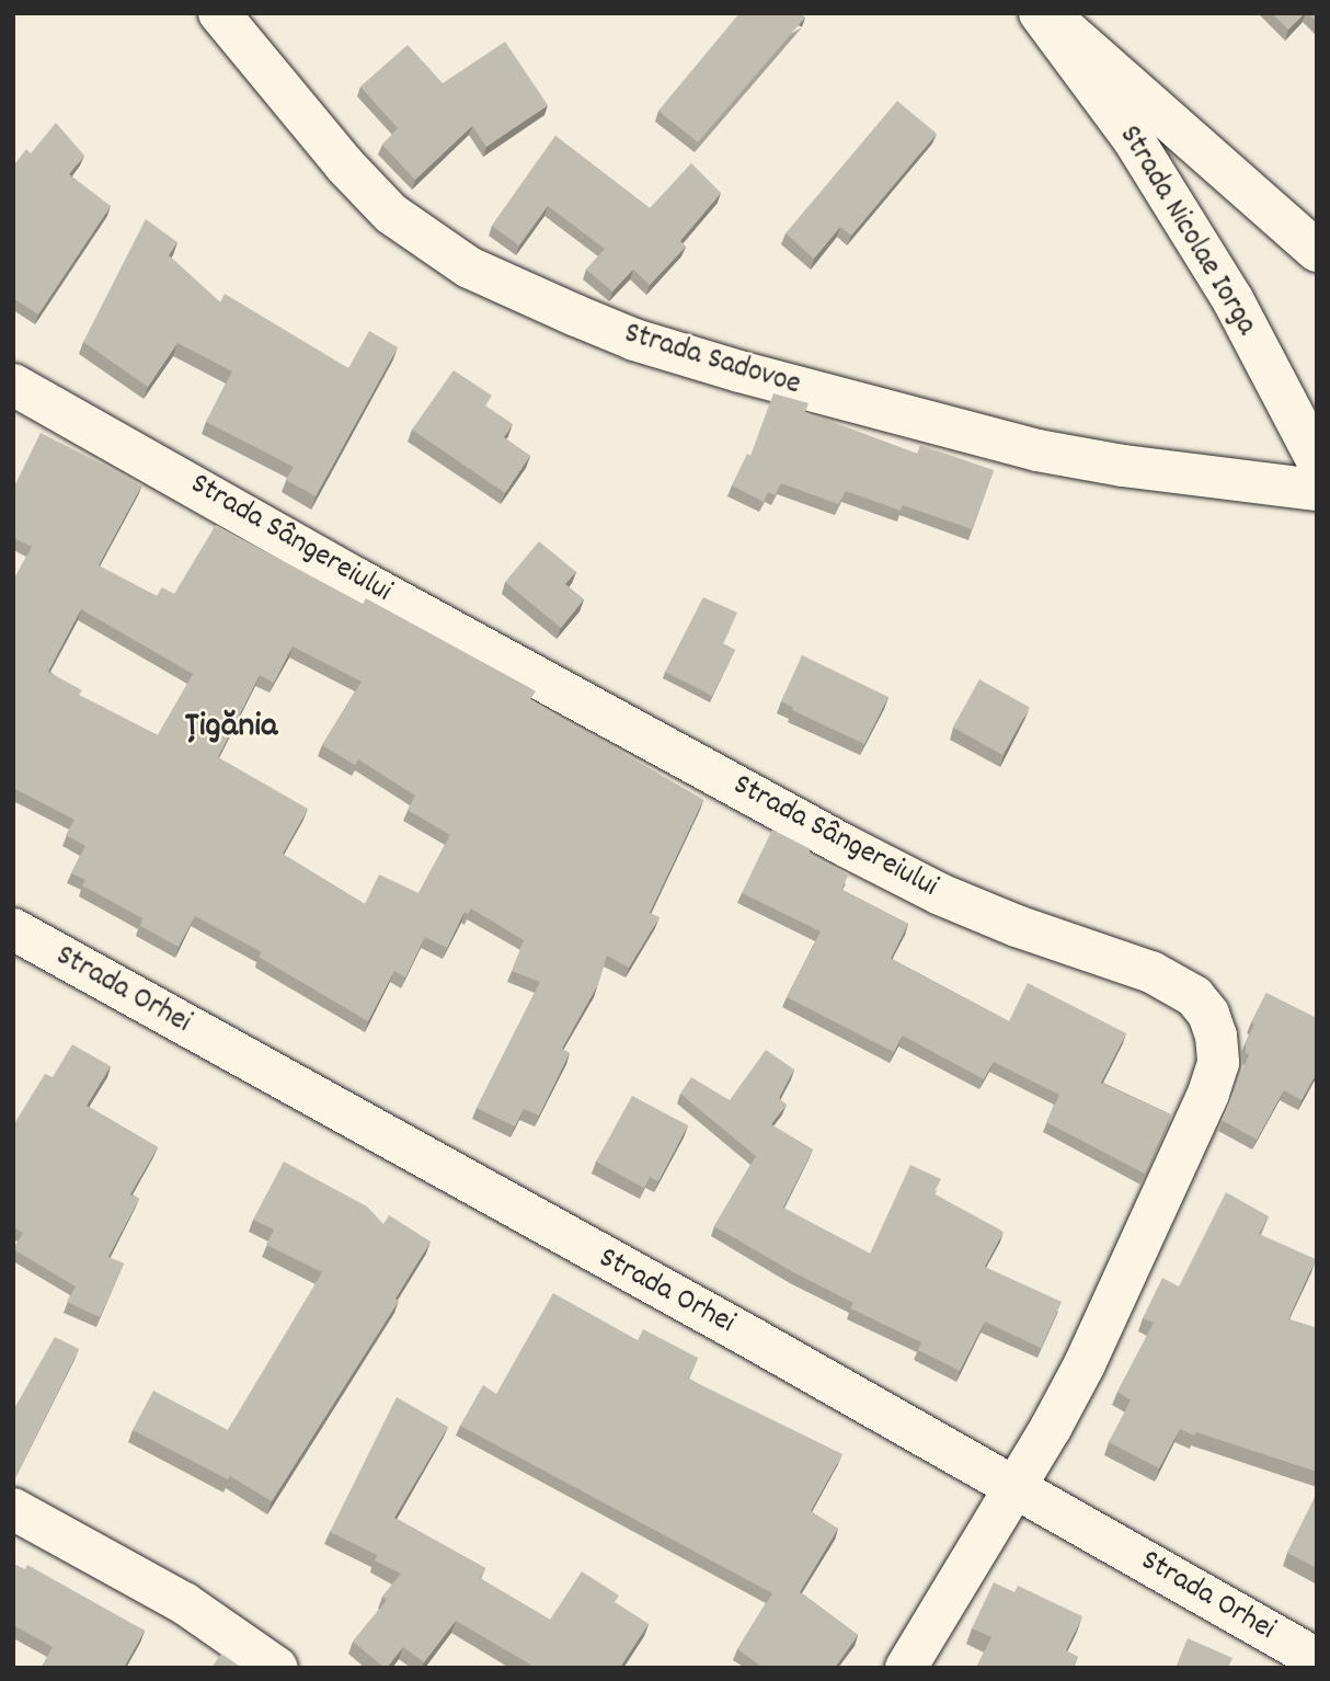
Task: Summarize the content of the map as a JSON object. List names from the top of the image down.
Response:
{
  "streets": {
    "street": [
      "Strada Nicolae Iorga",
      "Strada Sadovoe",
      "Strada Sângereiului",
      "Strada Orhei"
    ]
  },
  "crossings": [
    ["Strada Sângereiului", "Strada Orhei"]
  ],
  "districts": ["Țigănia"]
}
